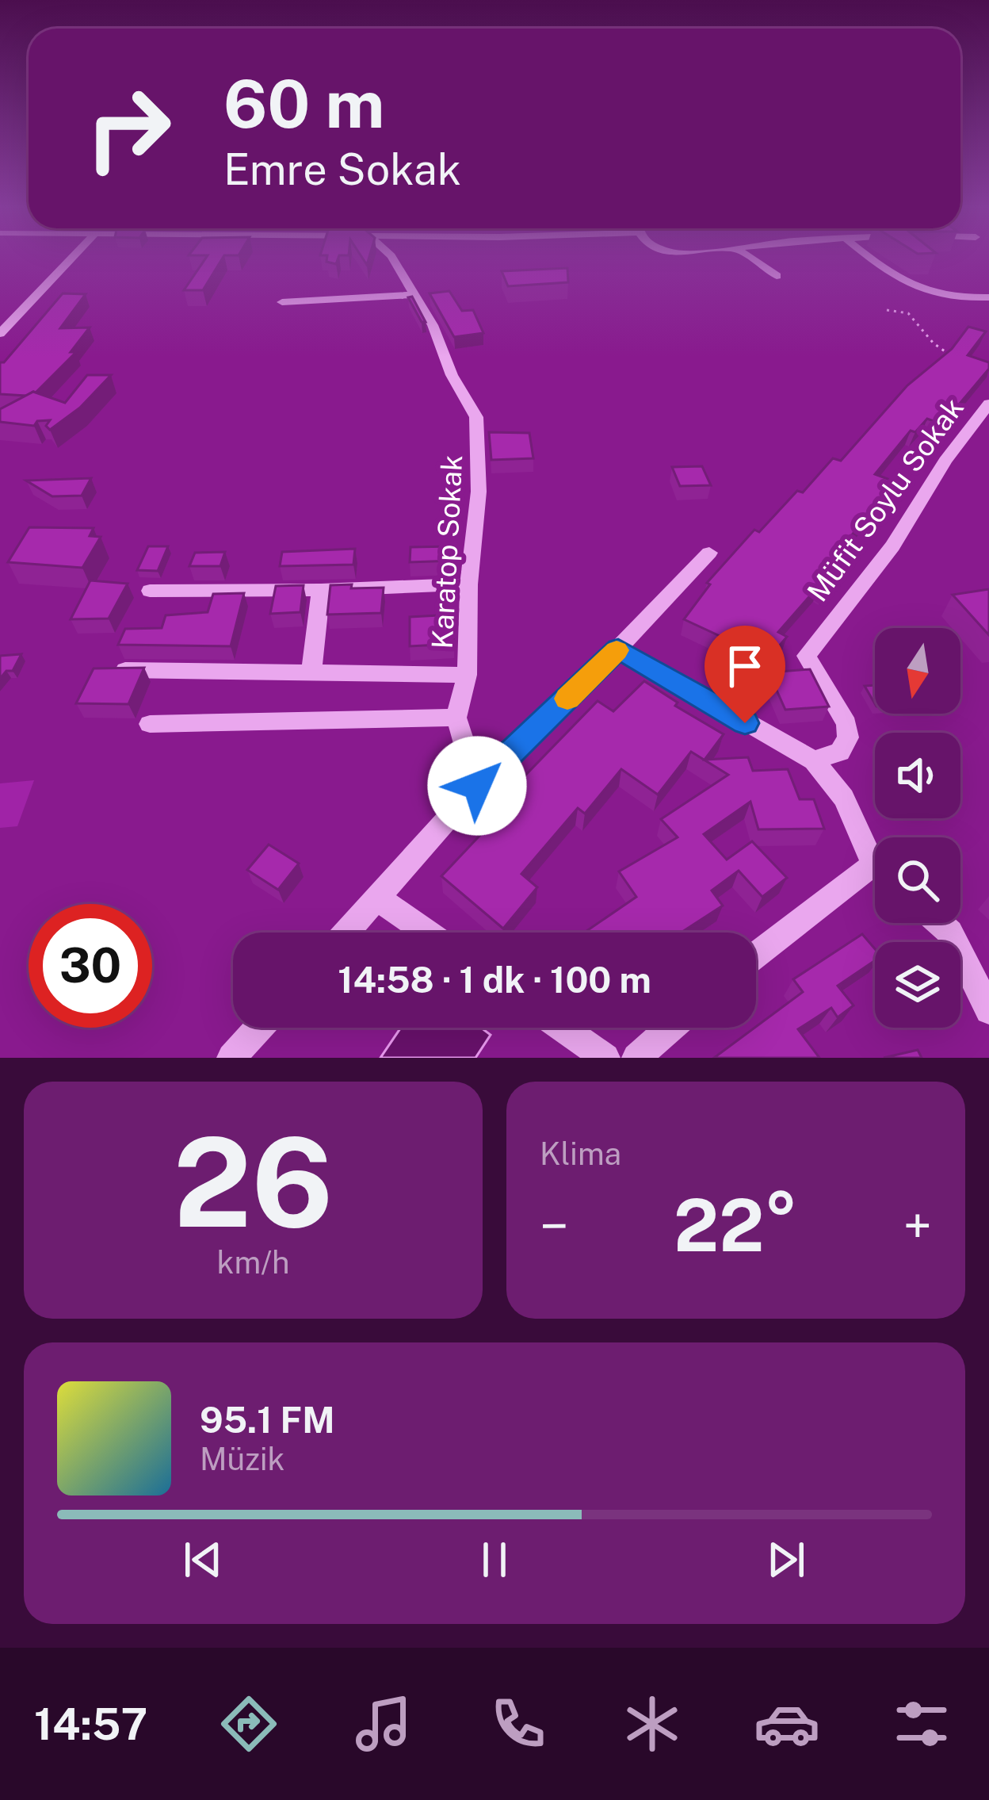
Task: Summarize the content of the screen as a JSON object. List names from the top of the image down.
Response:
{
  "streets": {
    "street": ["Müfit Soylu Sokak", "Karatop Sokak"]
  },
  "north": "bottom",
  "page": {
    "turn": ["60 m", "Emre Sokak"],
    "limit": "30",
    "trip": "14:58 · 1 dk · 100 m",
    "tile": [
      ["26", "km/h"],
      "Klima"
    ],
    "heat": ["−", "22°", "+"],
    "song": ["95.1 FM", "Müzik"],
    "tabs": "14:57"
  }
}
